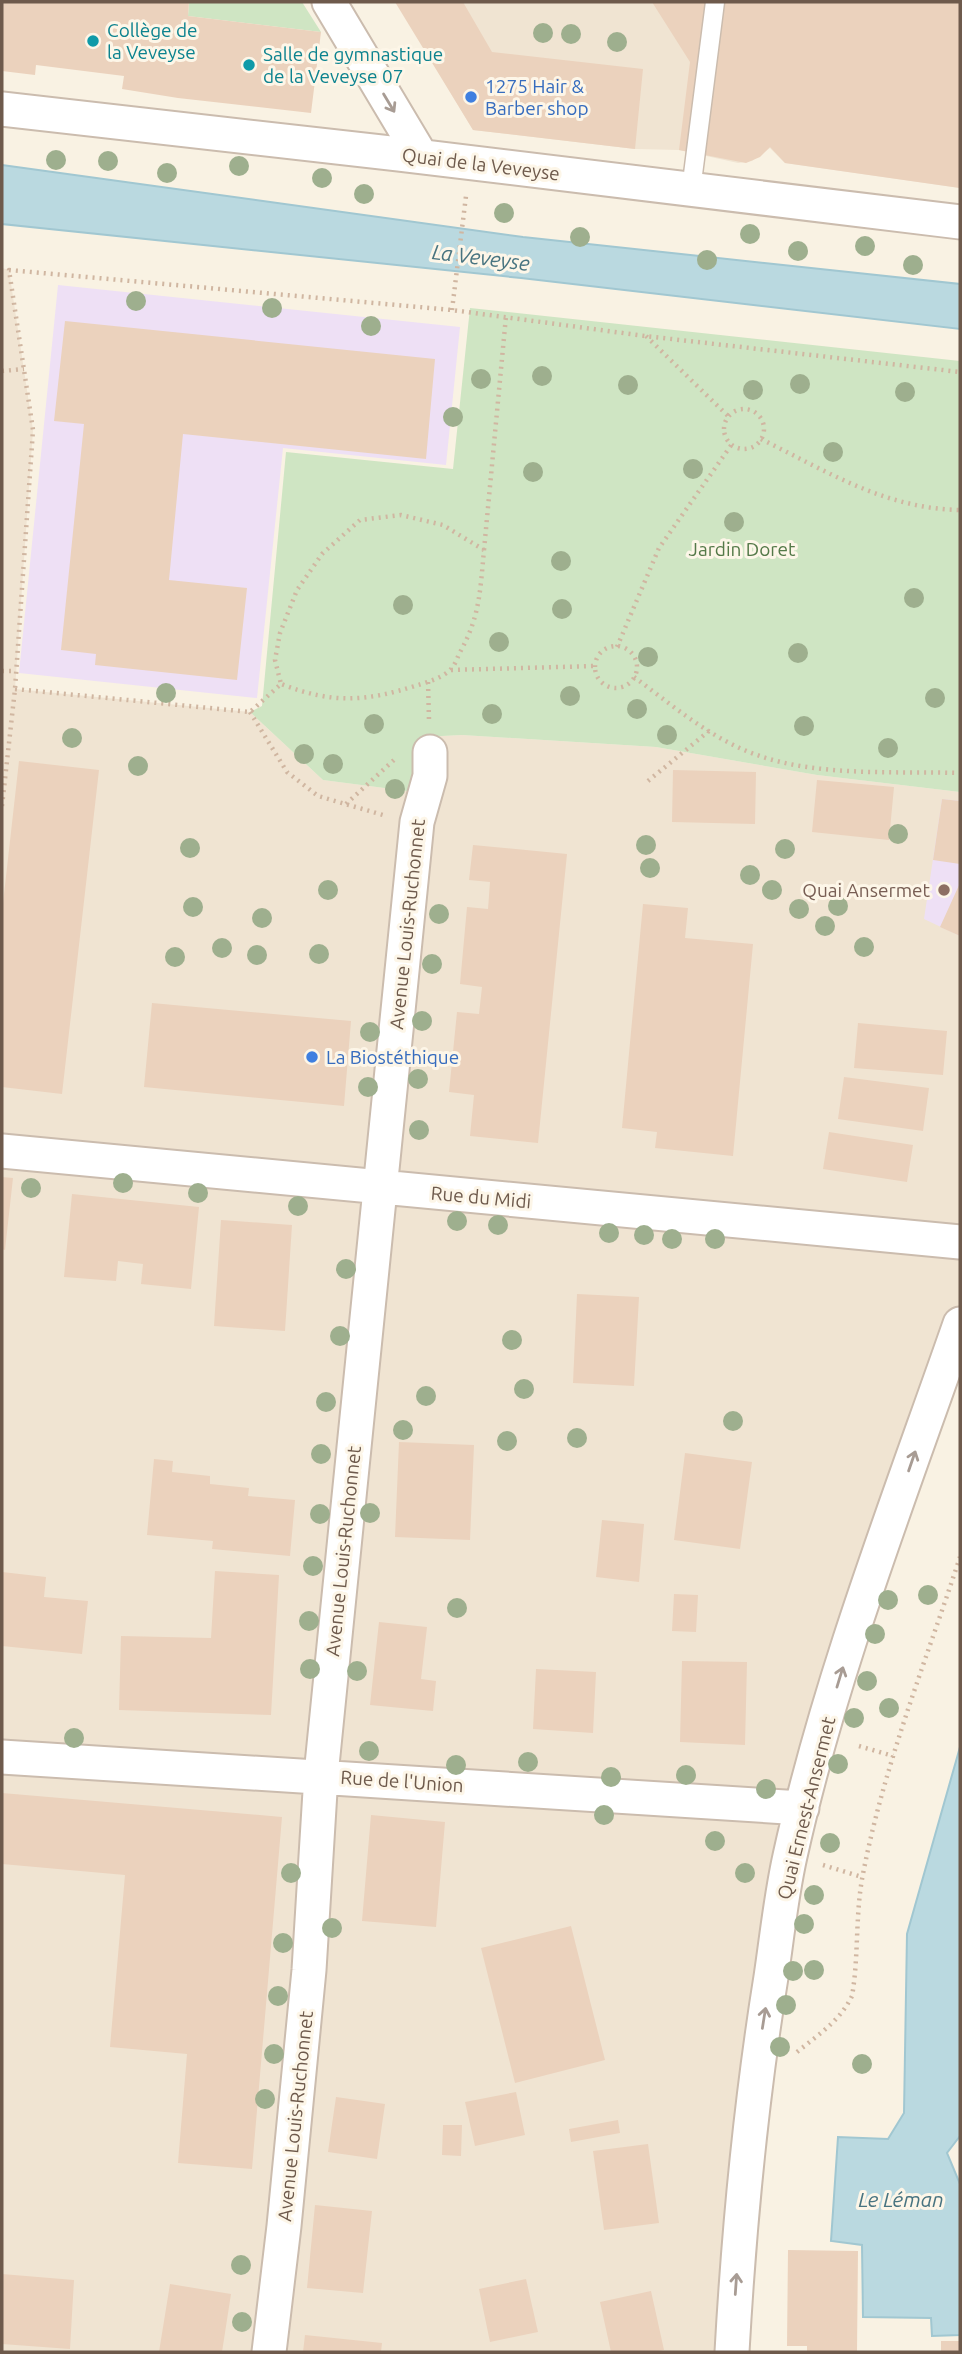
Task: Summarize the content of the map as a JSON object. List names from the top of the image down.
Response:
{
  "streets": {
    "street": [
      "Quai de la Veveyse",
      "Avenue Louis-Ruchonnet",
      "Rue du Midi",
      "Rue de l'Union",
      "Quai Ernest-Ansermet"
    ]
  },
  "crossings": [
    ["Avenue Louis-Ruchonnet", "Rue du Midi"],
    ["Avenue Louis-Ruchonnet", "Rue de l'Union"],
    ["Rue de l'Union", "Quai Ernest-Ansermet"]
  ],
  "one_way": ["Quai Ernest-Ansermet"],
  "water": ["La Veveyse", "Le Léman"],
  "parks": ["Jardin Doret"],
  "places": [
    "Collège de la Veveyse",
    "Salle de gymnastique de la Veveyse 07",
    "1275 Hair & Barber shop",
    "Quai Ansermet",
    "La Biostéthique"
  ]
}
